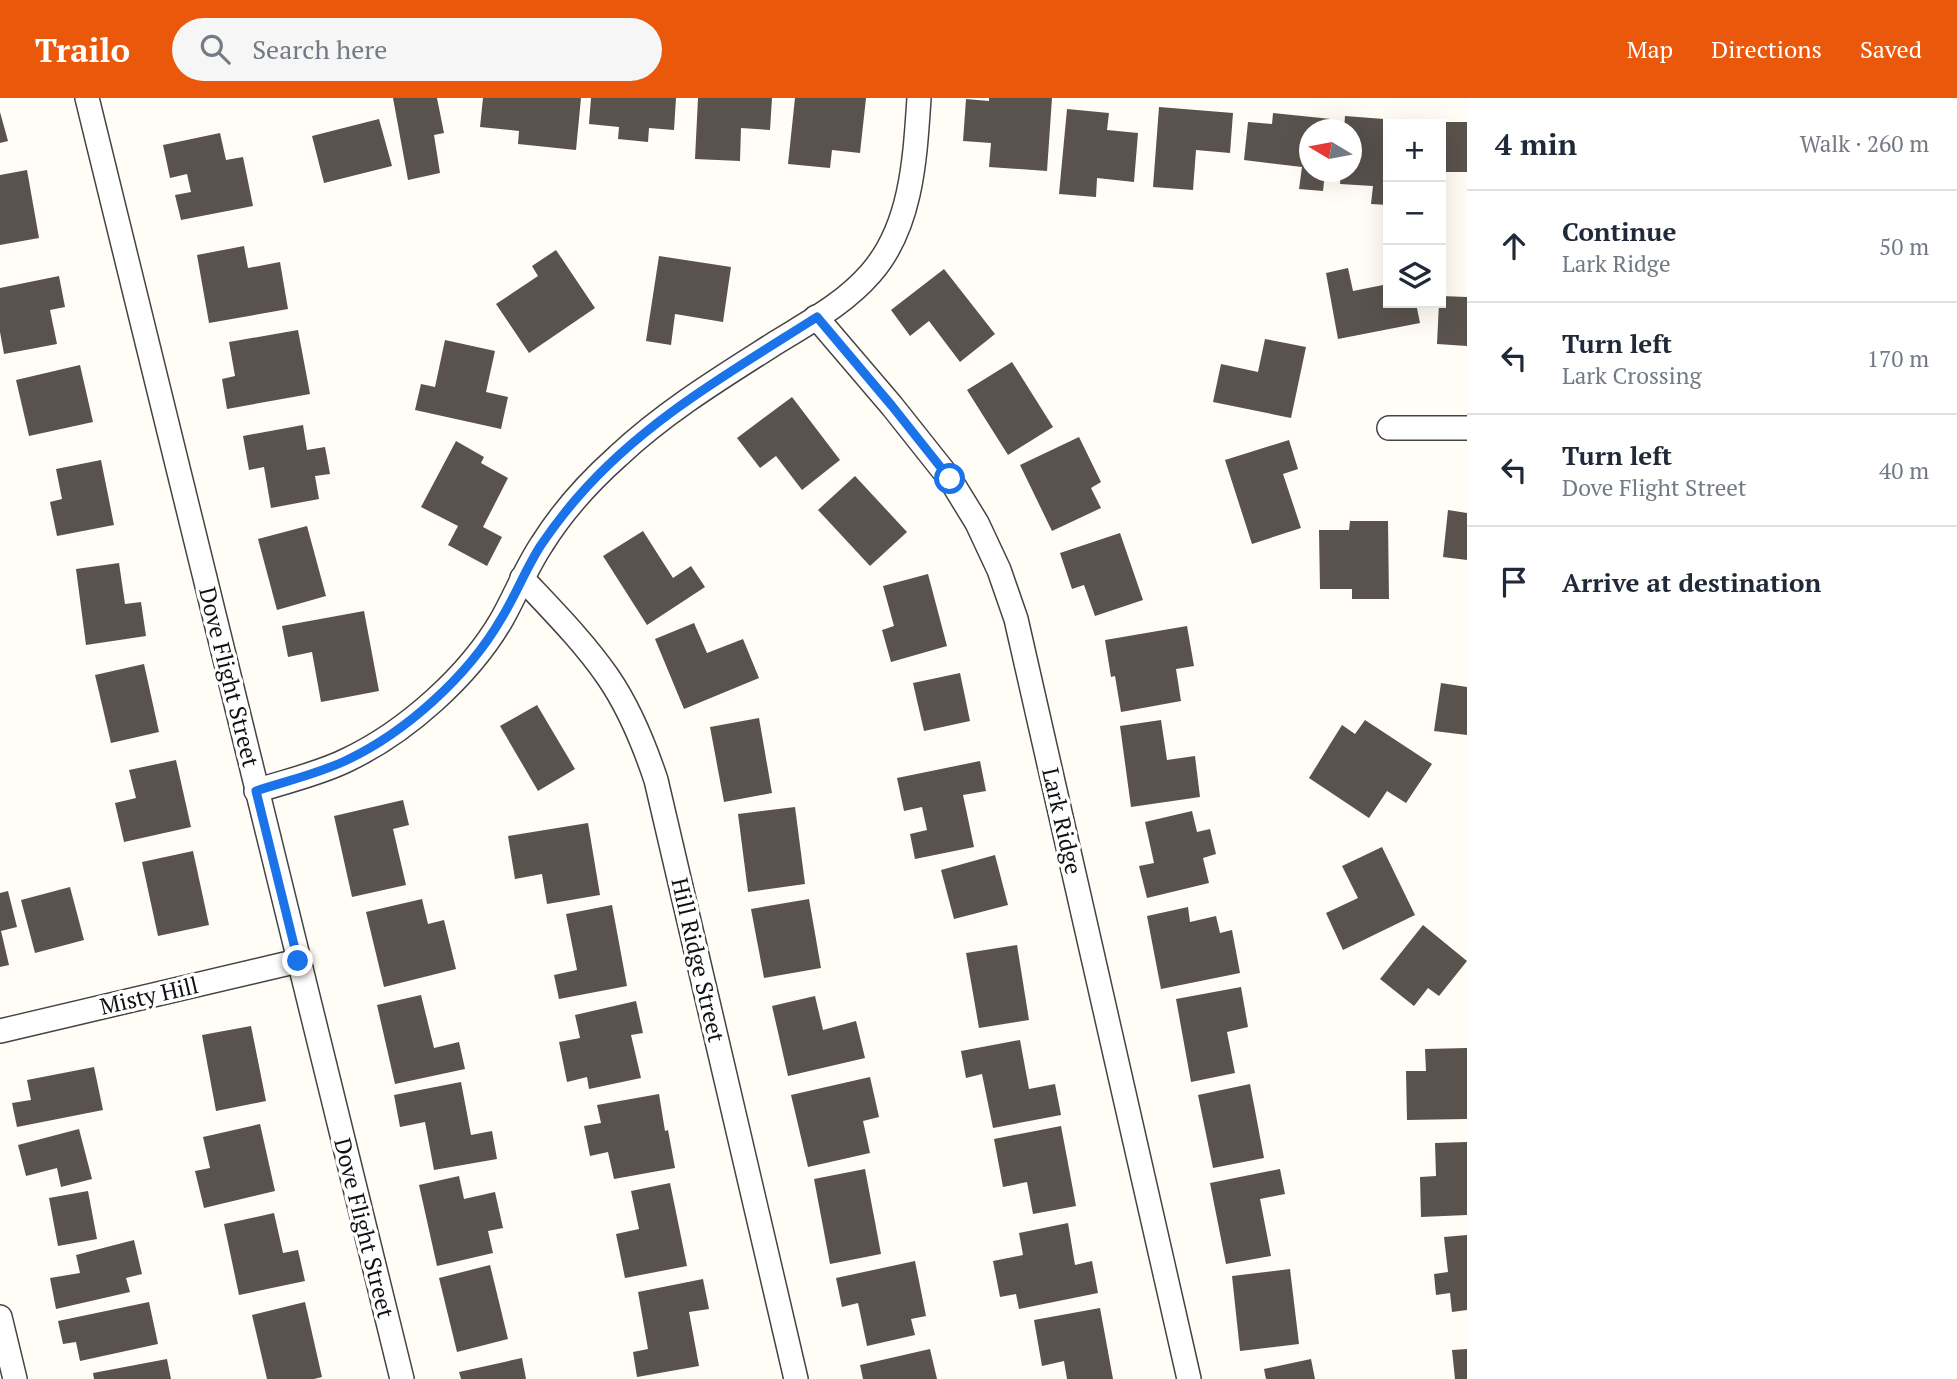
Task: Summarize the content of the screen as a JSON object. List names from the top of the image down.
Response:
{
  "streets": {
    "street": [
      "Dove Flight Street",
      "Lark Ridge",
      "Hill Ridge Street",
      "Misty Hill"
    ]
  },
  "crossings": [
    ["Dove Flight Street", "Misty Hill"]
  ],
  "north": "left",
  "page": {
    "header": "Trailo",
    "search": "Search here",
    "nav": ["Map", "Directions", "Saved"],
    "heading": ["4 min", "Walk · 260 m"],
    "map_buttons": ["+", "−"],
    "list": [
      ["Continue", "Lark Ridge", "50 m"],
      ["Turn left", "Lark Crossing", "170 m"],
      ["Turn left", "Dove Flight Street", "40 m"],
      "Arrive at destination"
    ]
  }
}
